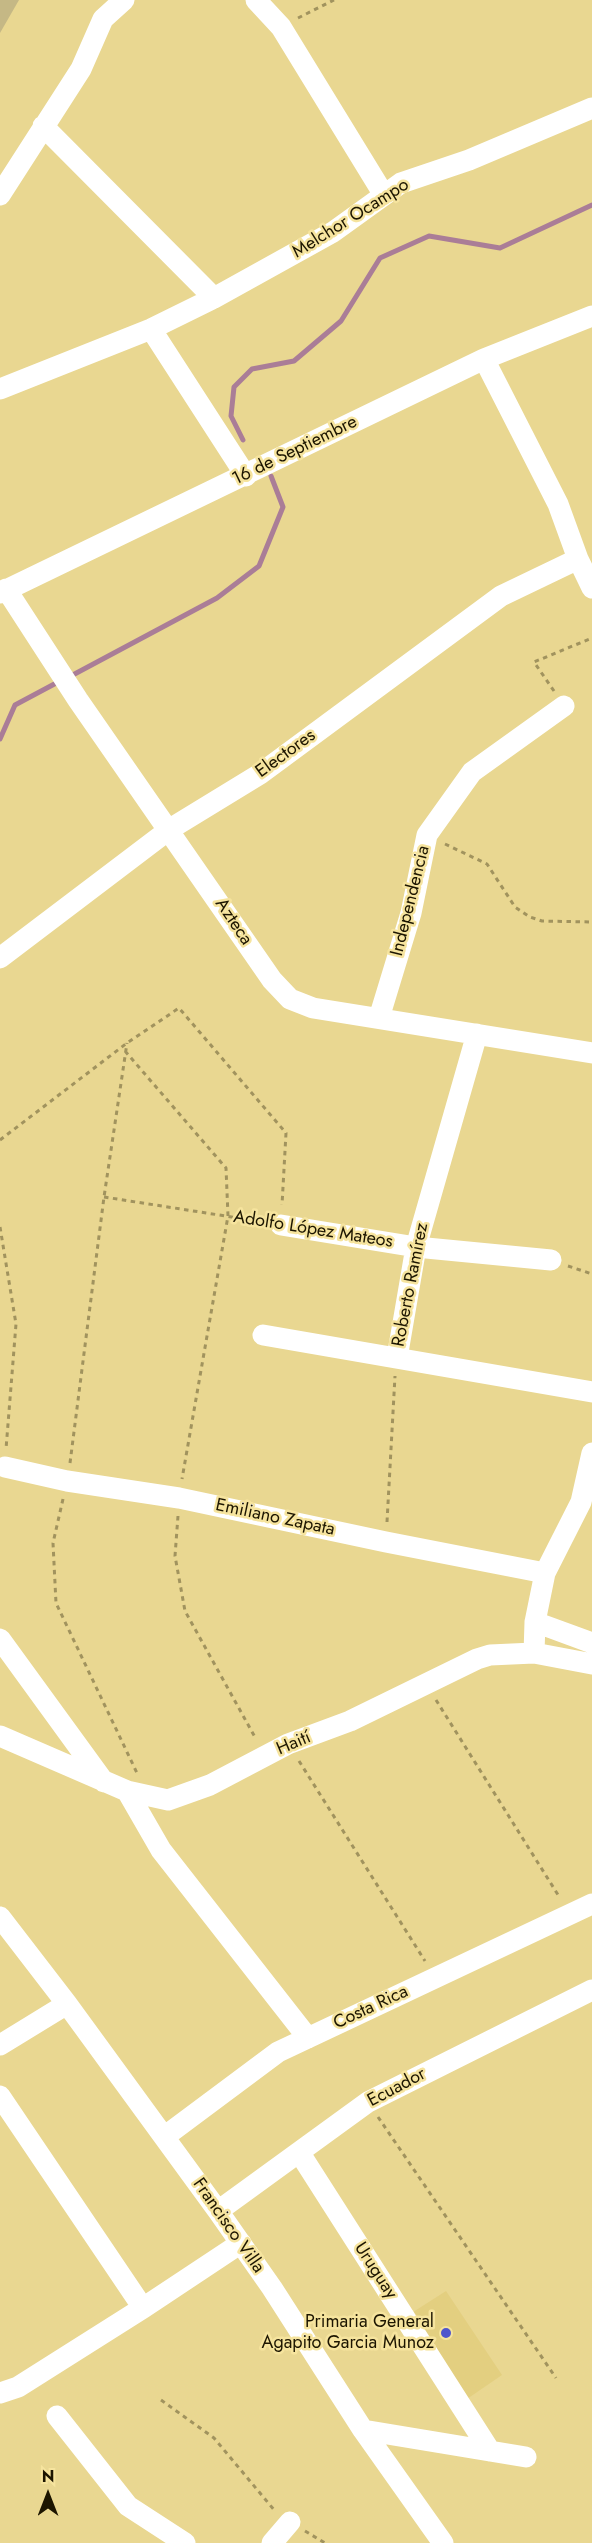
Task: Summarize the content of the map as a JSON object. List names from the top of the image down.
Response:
{
  "streets": {
    "street": [
      "Melchor Ocampo",
      "16 de Septiembre",
      "Electores",
      "Independencia",
      "Azteca",
      "Adolfo López Mateos",
      "Roberto Ramírez",
      "Emiliano Zapata",
      "Haití",
      "Costa Rica",
      "Ecuador",
      "Francisco Villa",
      "Uruguay"
    ]
  },
  "crossings": [
    ["16 de Septiembre", "Azteca"],
    ["Electores", "Azteca"],
    ["Independencia", "Azteca"],
    ["Azteca", "Roberto Ramírez"],
    ["Adolfo López Mateos", "Roberto Ramírez"],
    ["Roberto Ramírez", "Emiliano Zapata"],
    ["Costa Rica", "Francisco Villa"],
    ["Ecuador", "Francisco Villa"],
    ["Ecuador", "Uruguay"]
  ],
  "places": ["Primaria General Agapito Garcia Munoz"],
  "north": "top"
}
